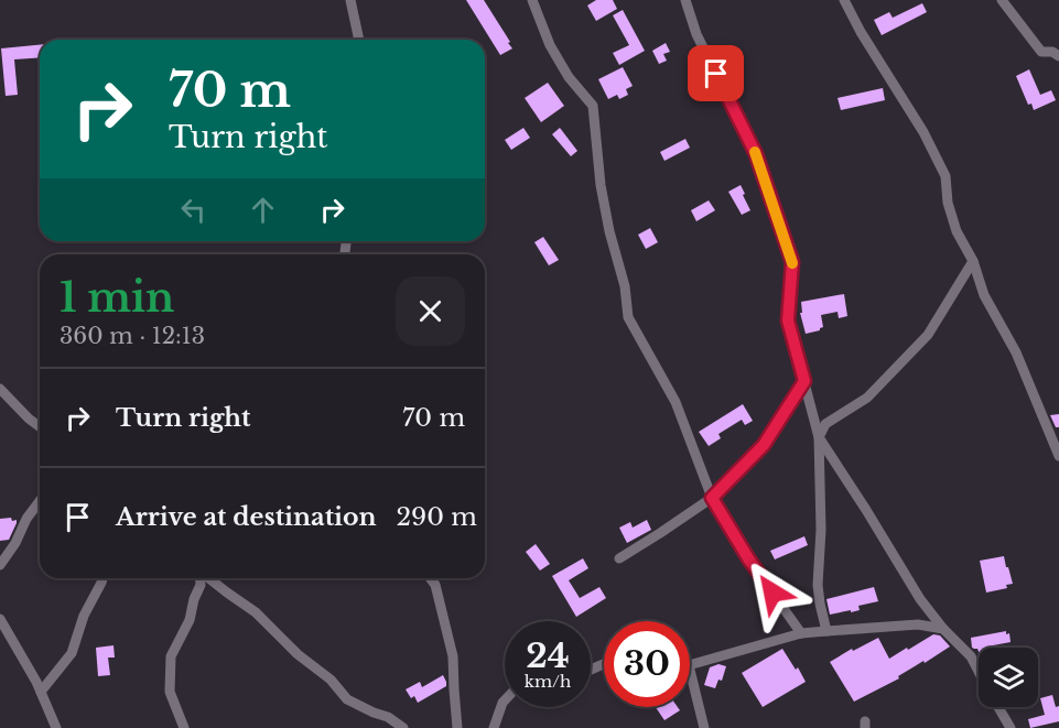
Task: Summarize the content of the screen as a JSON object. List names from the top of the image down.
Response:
{
  "page": {
    "turn": ["70 m", "Turn right"],
    "heading": ["1 min", "360 m · 12:13"],
    "list": [
      {
        "name": "Turn right",
        "value": "70 m"
      },
      {
        "name": "Arrive at destination",
        "value": "290 m"
      }
    ],
    "speed": "24 km/h",
    "limit": "30"
  }
}
